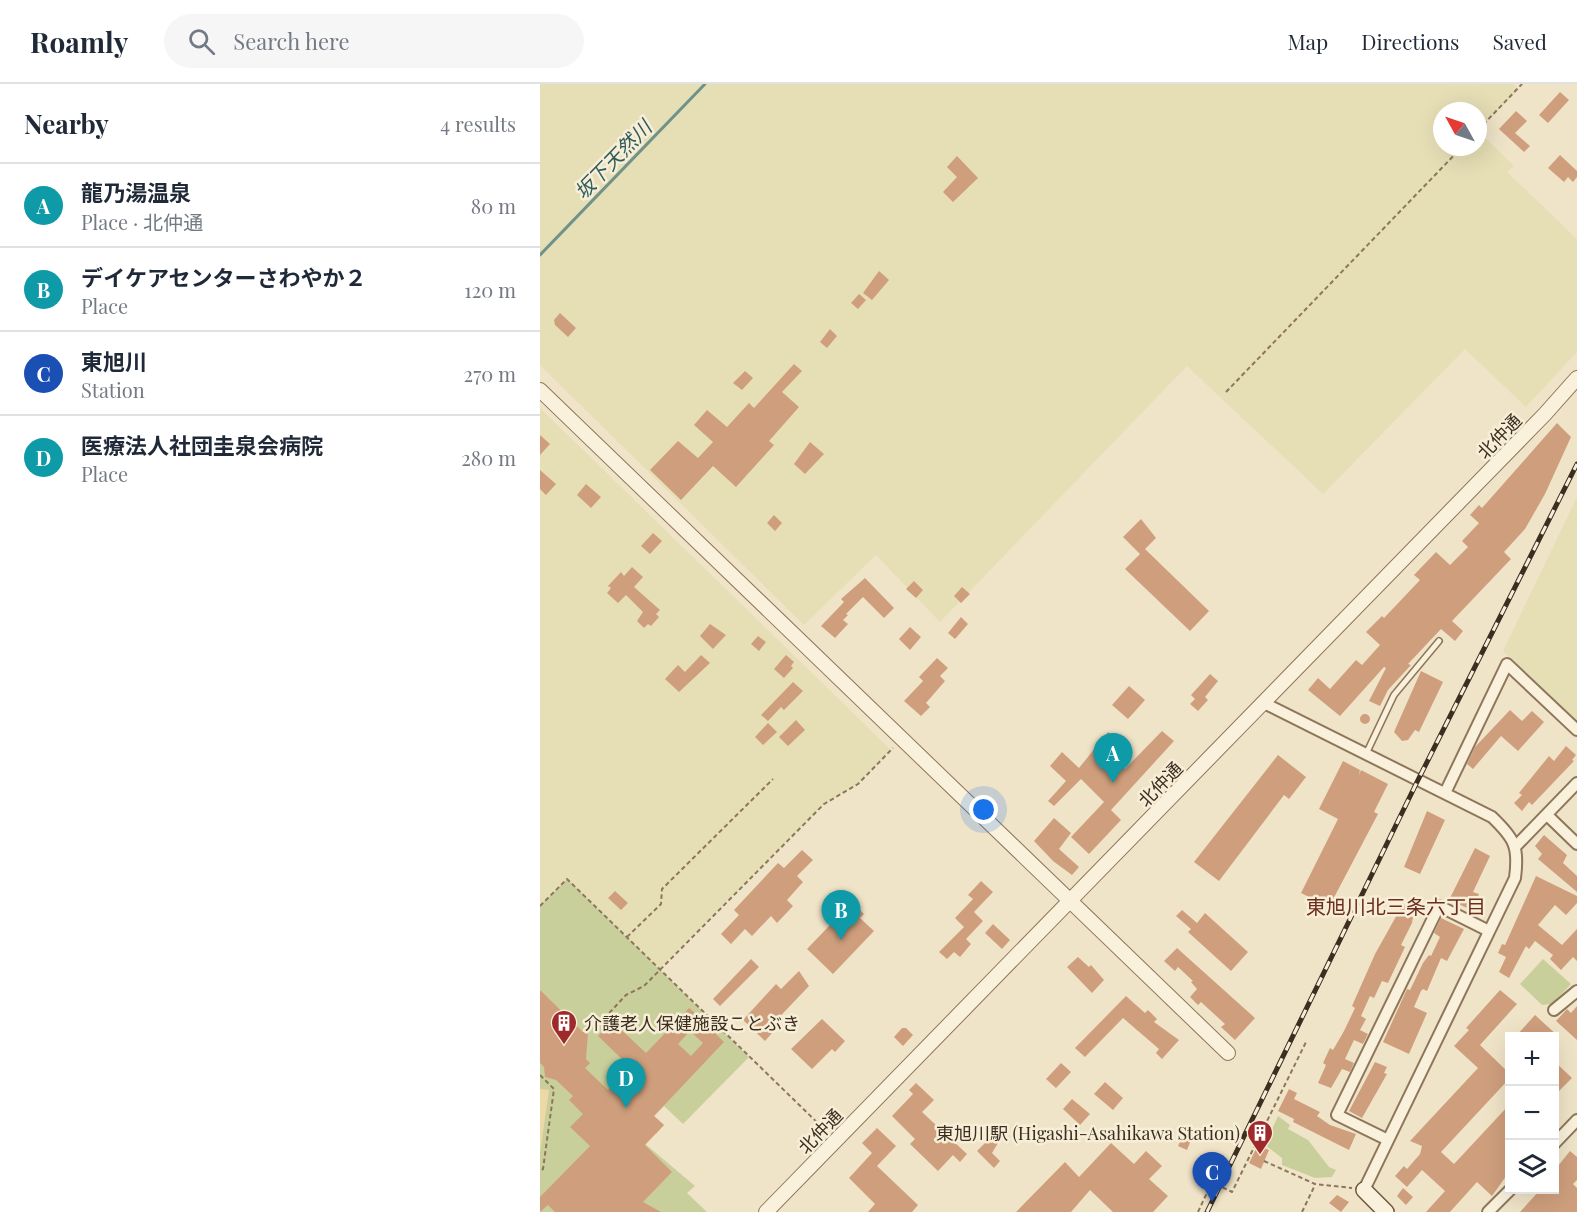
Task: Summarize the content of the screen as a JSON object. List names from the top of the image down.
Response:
{
  "streets": {
    "street": ["北仲通"]
  },
  "districts": ["東旭川北三条六丁目"],
  "water": ["坂下天然川"],
  "places": {
    "building": ["介護老人保健施設ことぶき", "東旭川駅 (Higashi-Asahikawa Station)"]
  },
  "north": "top left",
  "page": {
    "header": "Roamly",
    "search": "Search here",
    "nav": ["Map", "Directions", "Saved"],
    "heading": ["Nearby", "4 results"],
    "list": [
      {
        "mark": "A",
        "name": "龍乃湯温泉",
        "note": "Place · 北仲通",
        "value": "80 m"
      },
      {
        "mark": "B",
        "name": "デイケアセンターさわやか２",
        "note": "Place",
        "value": "120 m"
      },
      {
        "mark": "C",
        "name": "東旭川",
        "note": "Station",
        "value": "270 m"
      },
      {
        "mark": "D",
        "name": "医療法人社団圭泉会病院",
        "note": "Place",
        "value": "280 m"
      }
    ],
    "pins": [
      "A",
      "B",
      "D",
      "C"
    ],
    "map_buttons": ["+", "−"]
  }
}
